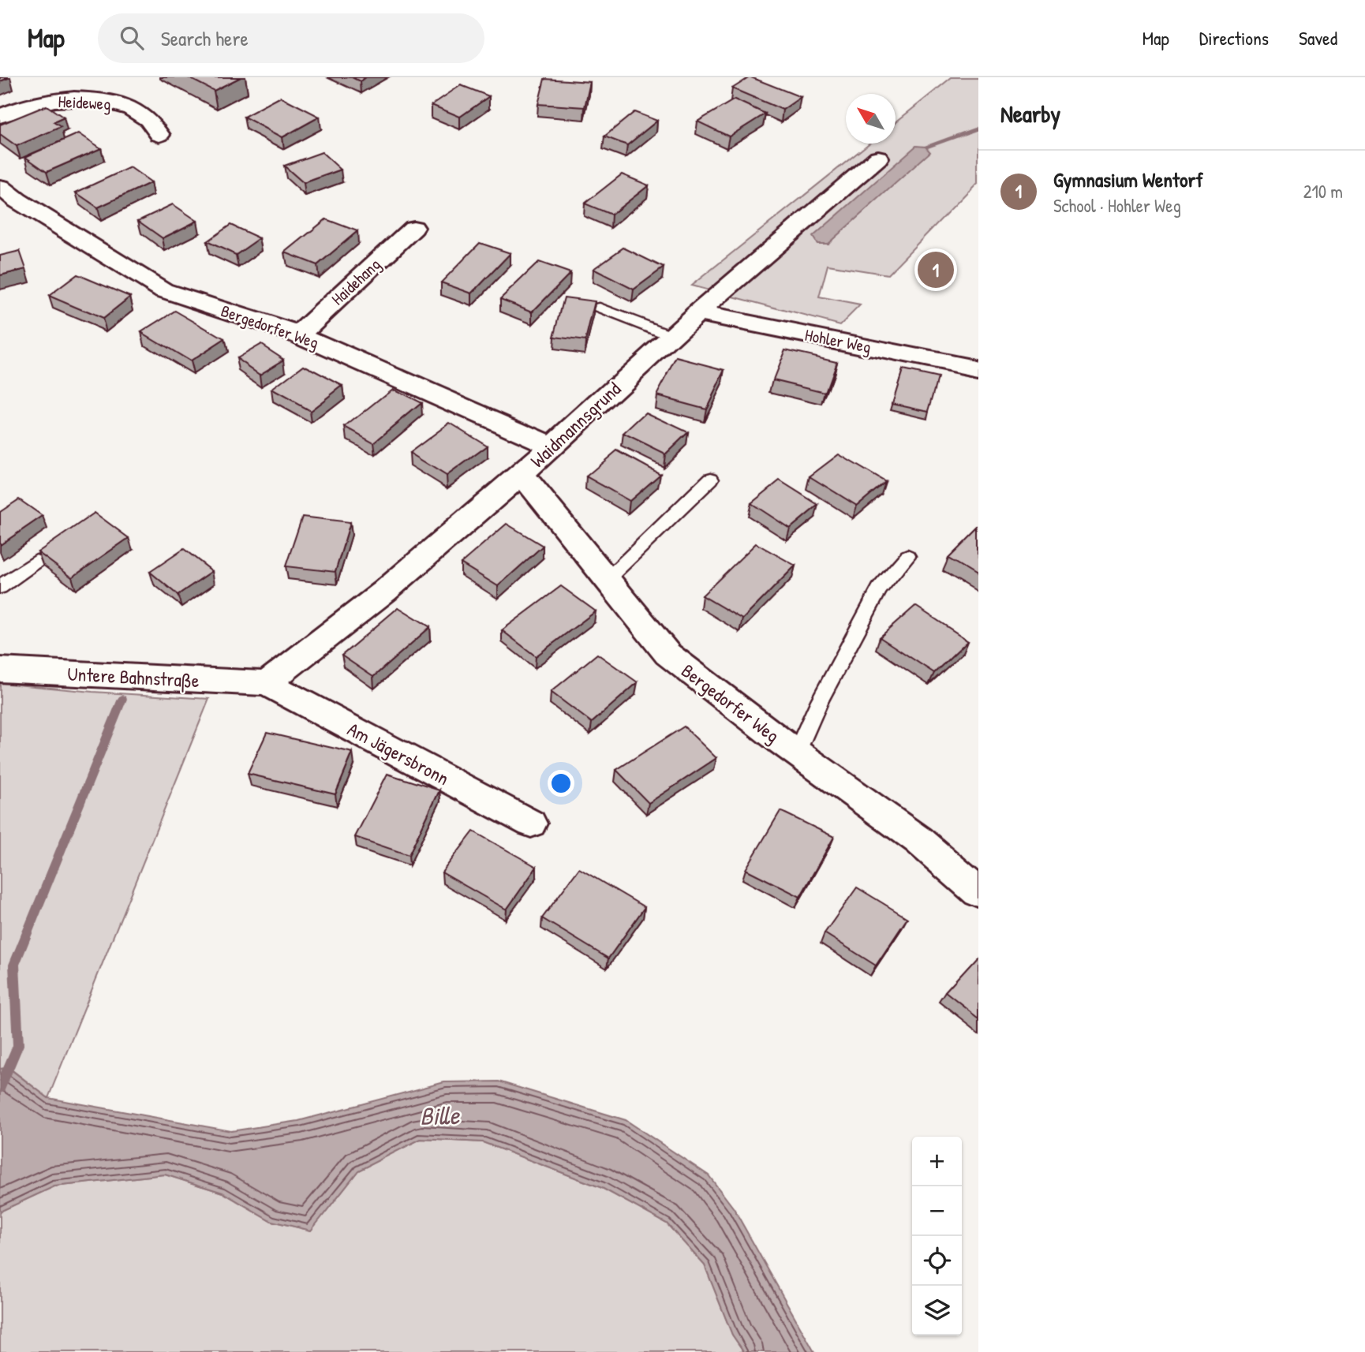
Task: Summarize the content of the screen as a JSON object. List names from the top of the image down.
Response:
{
  "streets": {
    "street": [
      "Heideweg",
      "Haidehang",
      "Bergedorfer Weg",
      "Hohler Weg",
      "Waidmannsgrund",
      "Untere Bahnstraße",
      "Am Jägersbronn"
    ]
  },
  "crossings": [
    ["Haidehang", "Bergedorfer Weg"],
    ["Bergedorfer Weg", "Waidmannsgrund"],
    ["Hohler Weg", "Waidmannsgrund"],
    ["Waidmannsgrund", "Untere Bahnstraße"],
    ["Waidmannsgrund", "Am Jägersbronn"],
    ["Untere Bahnstraße", "Am Jägersbronn"]
  ],
  "water": ["Bille"],
  "north": "top left",
  "page": {
    "header": "Map",
    "search": "Search here",
    "nav": ["Map", "Directions", "Saved"],
    "heading": "Nearby",
    "list": [
      {
        "mark": "1",
        "name": "Gymnasium Wentorf",
        "note": "School · Hohler Weg",
        "value": "210 m"
      }
    ],
    "pins": "1",
    "map_buttons": ["+", "−"]
  }
}
